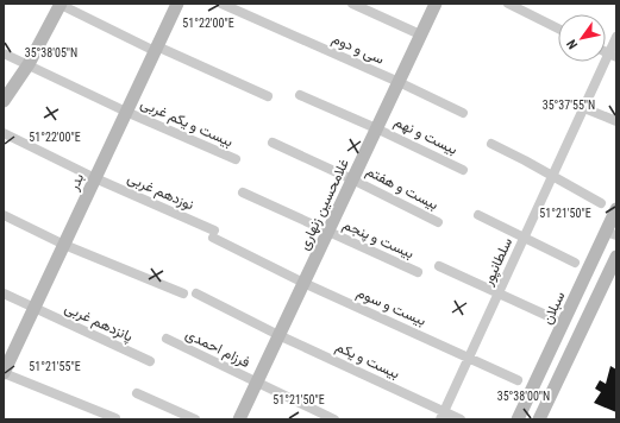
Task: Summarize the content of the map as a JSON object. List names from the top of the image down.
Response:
{
  "streets": {
    "street": [
      "سی و دوم",
      "بیست و یکم غربی",
      "بیست و نهم",
      "بدر",
      "بیست و هفتم",
      "نوزدهم غربی",
      "غلامحسین زنهاری",
      "بیست و پنجم",
      "سلطانپور",
      "بیست و سوم",
      "سبلان",
      "پانزدهم غربی",
      "فرزام احمدی",
      "بیست و یکم"
    ]
  },
  "crossings": [
    ["سی و دوم", "غلامحسین زنهاری"],
    ["بیست و یکم غربی", "بدر"],
    ["بیست و نهم", "غلامحسین زنهاری"],
    ["بدر", "نوزدهم غربی"],
    ["بدر", "پانزدهم غربی"],
    ["بیست و هفتم", "غلامحسین زنهاری"],
    ["نوزدهم غربی", "غلامحسین زنهاری"],
    ["نوزدهم غربی", "بیست و سوم"],
    ["غلامحسین زنهاری", "بیست و پنجم"],
    ["غلامحسین زنهاری", "بیست و سوم"],
    ["غلامحسین زنهاری", "فرزام احمدی"],
    ["غلامحسین زنهاری", "بیست و یکم"],
    ["سلطانپور", "بیست و سوم"],
    ["سلطانپور", "بیست و یکم"]
  ],
  "north": "bottom left",
  "coordinates": [
    "51°22'00\"E",
    "35°38'05\"N",
    "35°37'55\"N",
    "51°21'50\"E",
    "51°21'55\"E",
    "35°38'00\"N"
  ]
}
